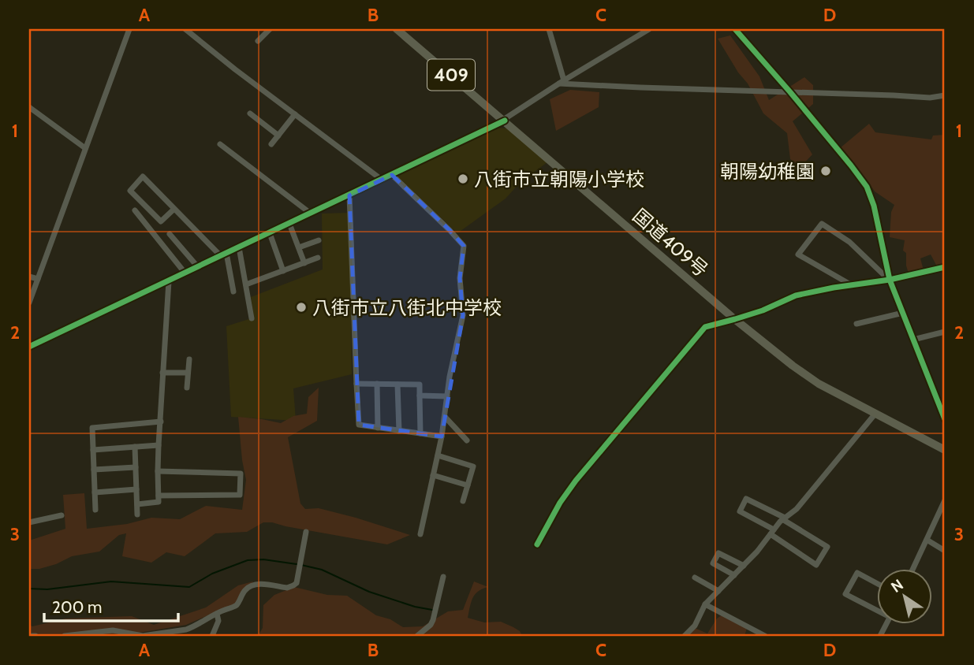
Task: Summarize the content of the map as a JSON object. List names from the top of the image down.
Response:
{
  "streets": {
    "highway": ["409", "国道409号"]
  },
  "places": ["朝陽幼稚園", "八街市立朝陽小学校", "八街市立八街北中学校"],
  "scale_bar": "200 m",
  "north": "top left",
  "grid": {
    "columns": [
      "A",
      "B",
      "C",
      "D"
    ],
    "rows": ["1", "2", "3"]
  }
}
